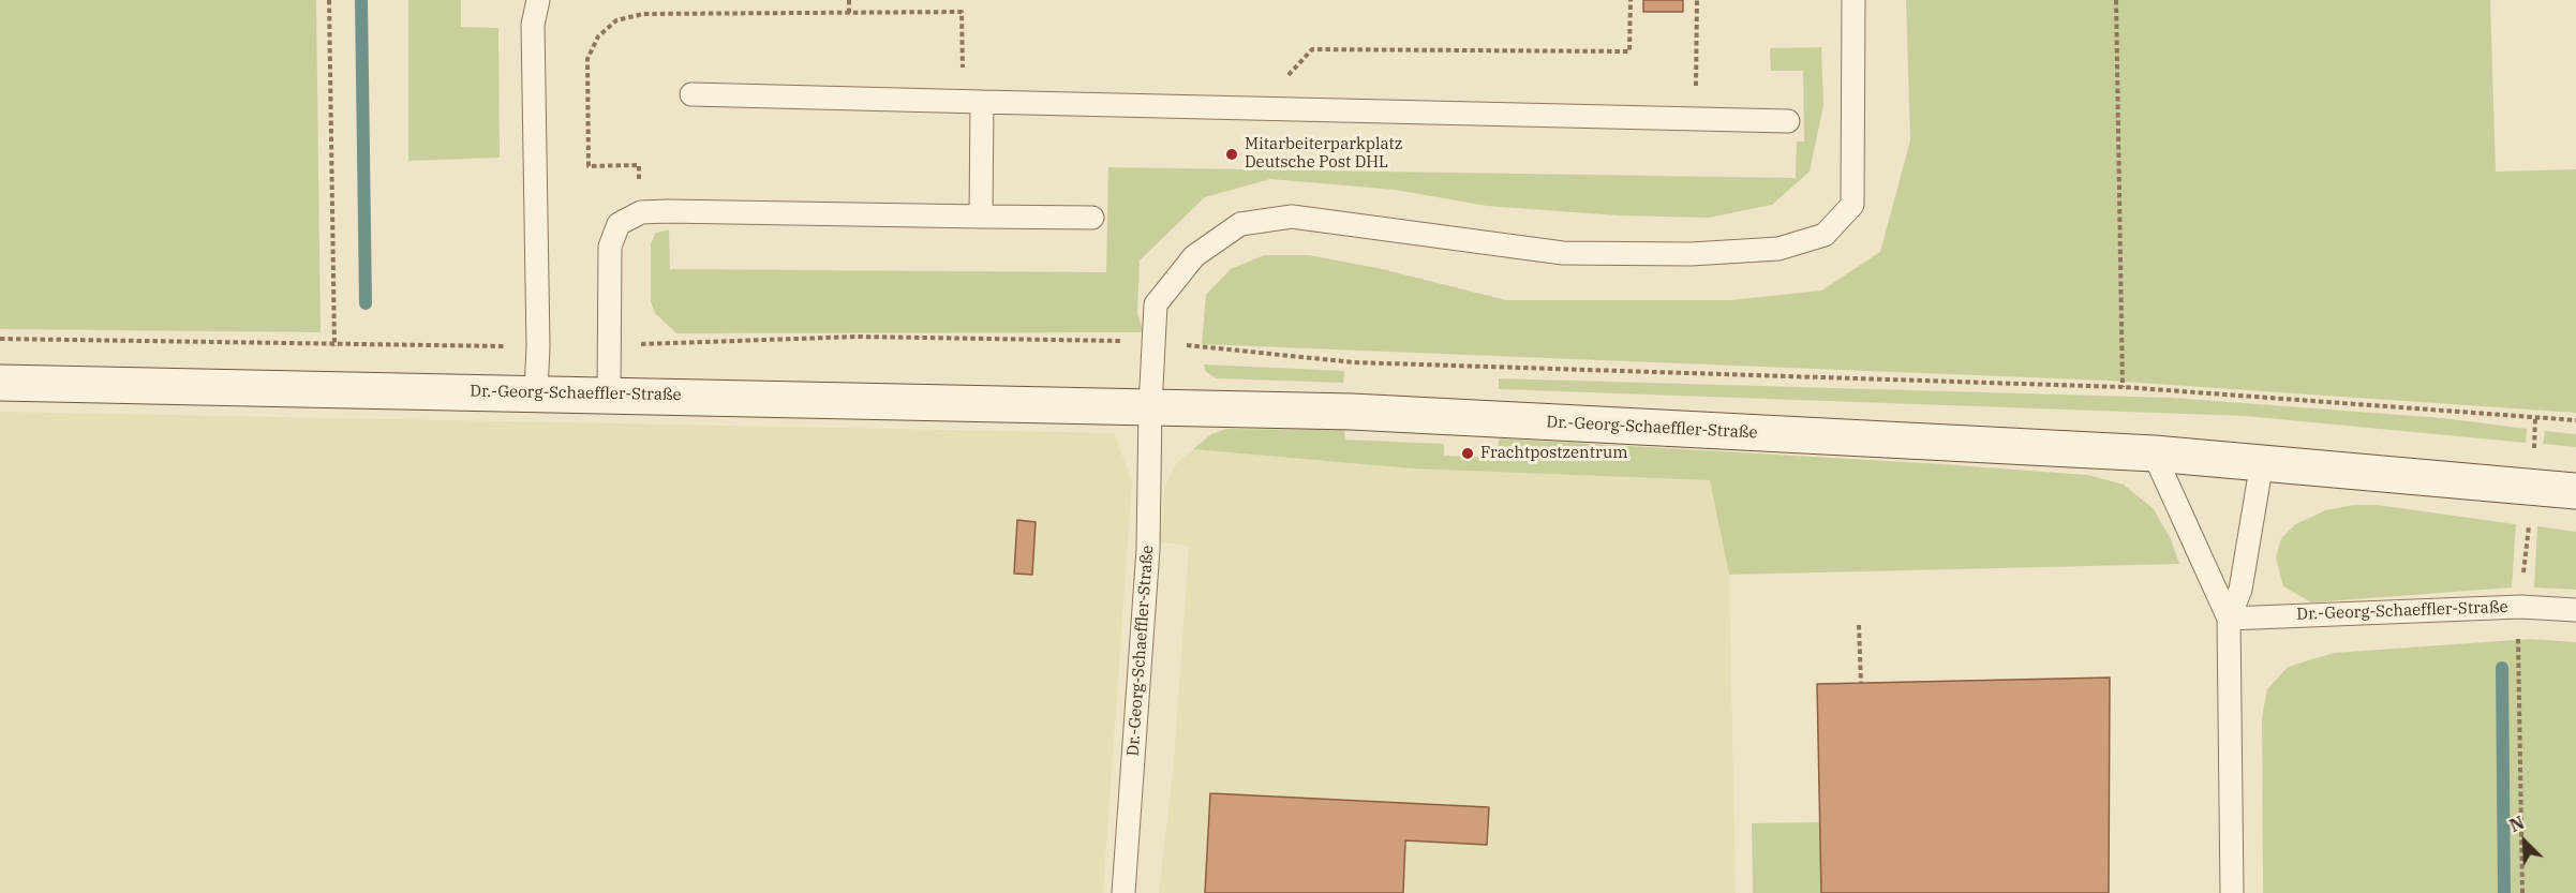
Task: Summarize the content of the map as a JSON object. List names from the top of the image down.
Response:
{
  "streets": {
    "main road": ["Dr.-Georg-Schaeffler-Straße"]
  },
  "places": ["Mitarbeiterparkplatz Deutsche Post DHL", "Frachtpostzentrum"],
  "north": "top left"
}
